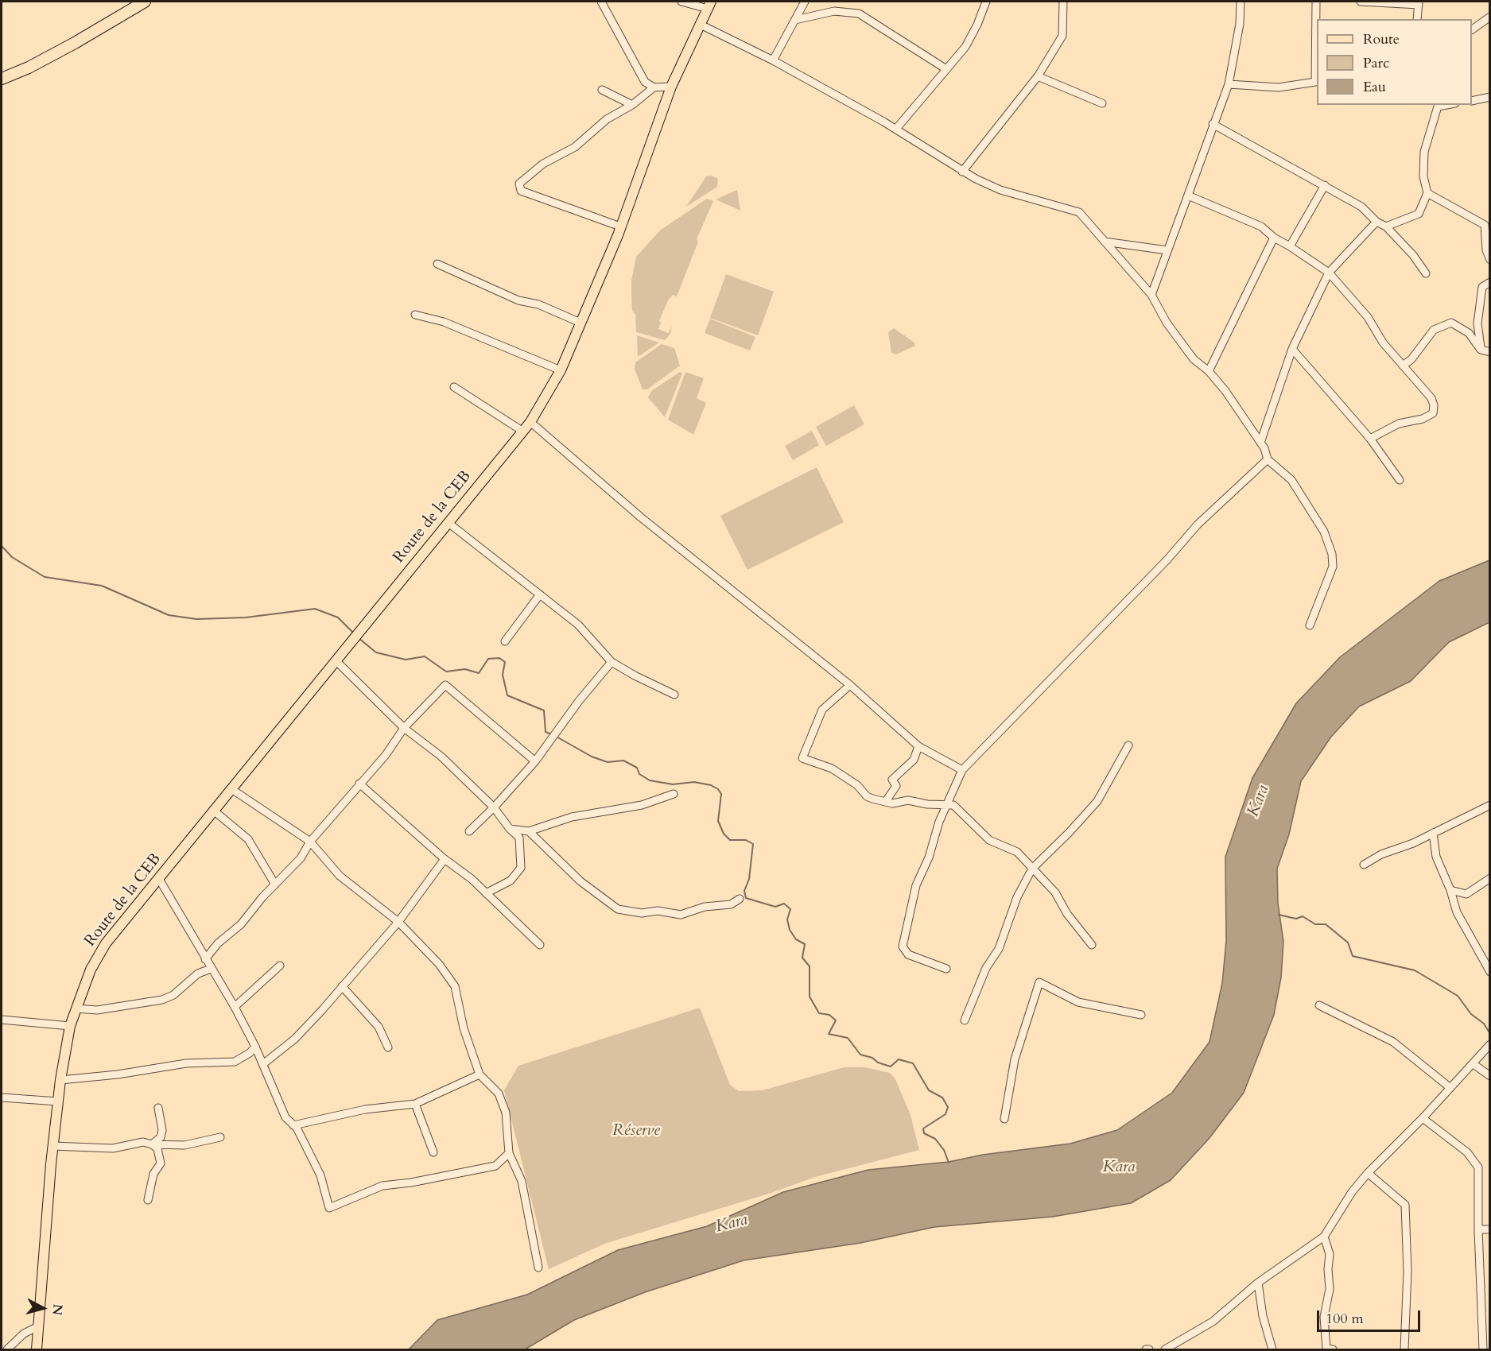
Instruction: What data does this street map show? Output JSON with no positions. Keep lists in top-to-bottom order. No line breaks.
{"streets":{"main road":["Route de la CEB"]},"water":["Kara"],"parks":["Réserve"],"legend":["Route","Parc","Eau"],"scale_bar":"100 m","north":"right"}
